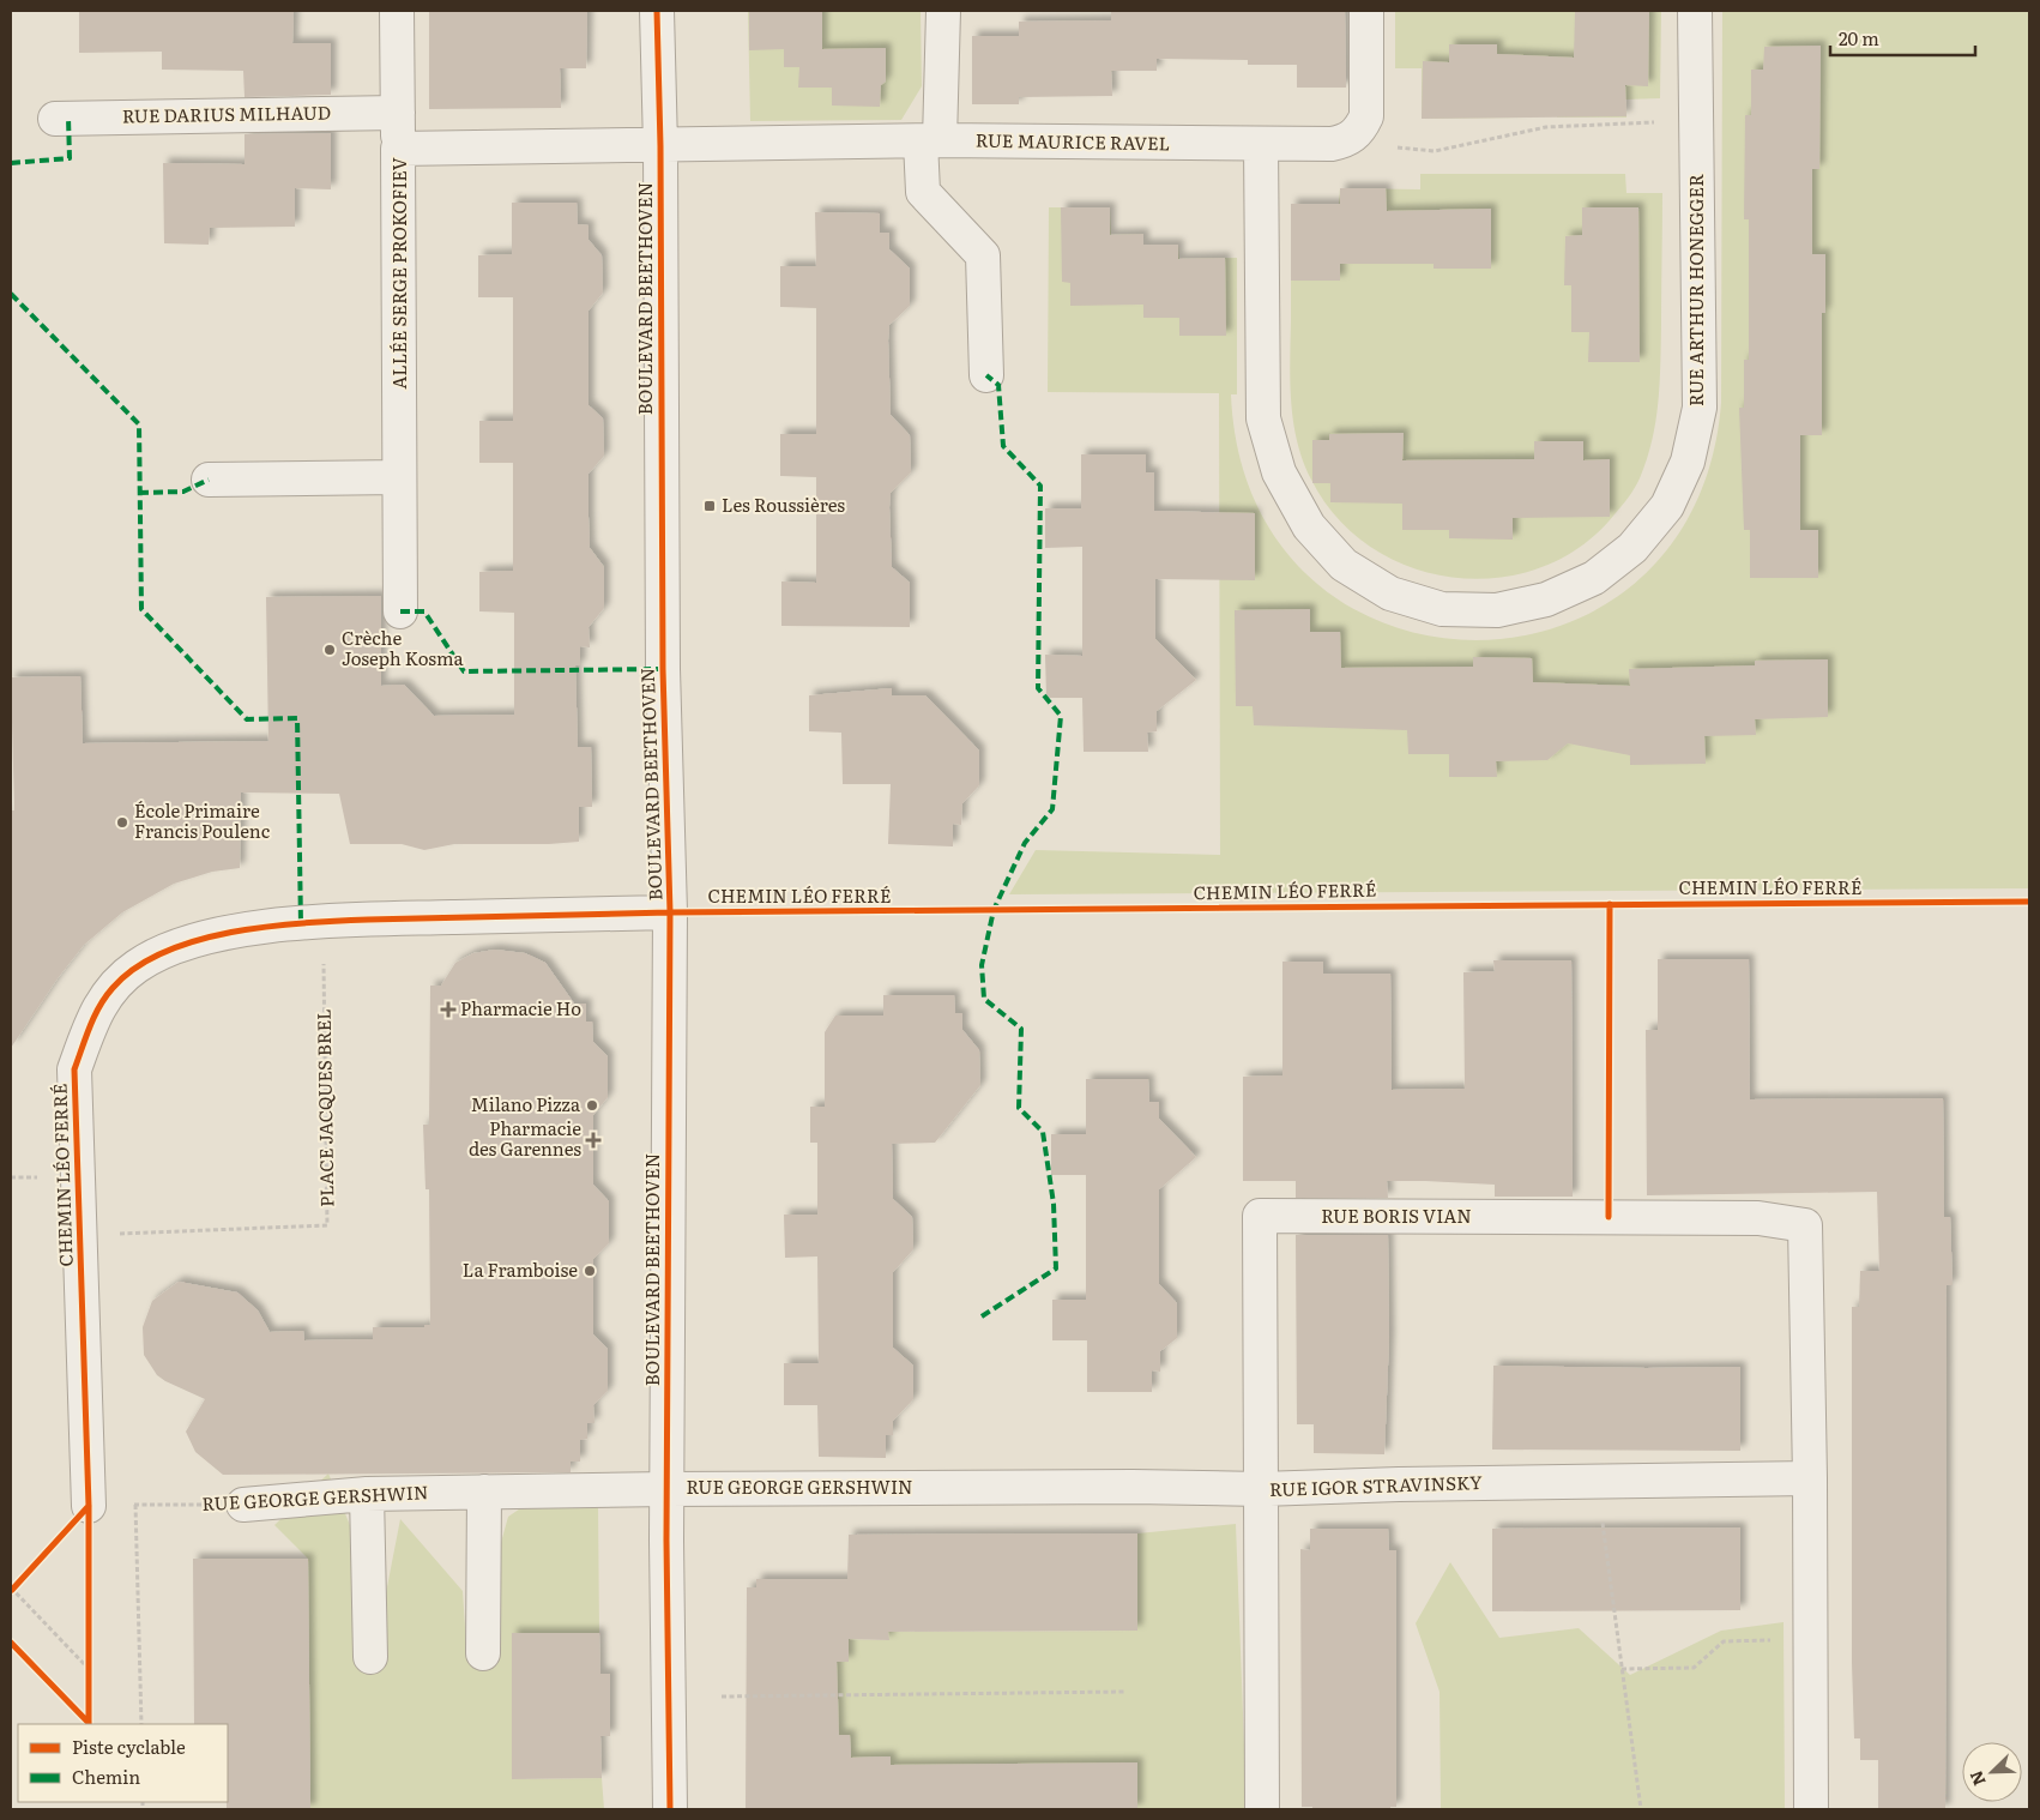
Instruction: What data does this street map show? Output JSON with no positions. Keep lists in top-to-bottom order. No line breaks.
{"streets":{"street":["RUE DARIUS MILHAUD","RUE MAURICE RAVEL","ALLÉE SERGE PROKOFIEV","RUE ARTHUR HONEGGER","BOULEVARD BEETHOVEN","CHEMIN LÉO FERRÉ","RUE BORIS VIAN","RUE IGOR STRAVINSKY","RUE GEORGE GERSHWIN"],"path":["PLACE JACQUES BREL"]},"crossings":[["RUE MAURICE RAVEL","ALLÉE SERGE PROKOFIEV"],["RUE MAURICE RAVEL","RUE ARTHUR HONEGGER"],["RUE MAURICE RAVEL","BOULEVARD BEETHOVEN"],["ALLÉE SERGE PROKOFIEV","BOULEVARD BEETHOVEN"],["BOULEVARD BEETHOVEN","CHEMIN LÉO FERRÉ"],["BOULEVARD BEETHOVEN","RUE GEORGE GERSHWIN"],["CHEMIN LÉO FERRÉ","PLACE JACQUES BREL"],["CHEMIN LÉO FERRÉ","RUE GEORGE GERSHWIN"],["RUE BORIS VIAN","RUE IGOR STRAVINSKY"],["RUE BORIS VIAN","RUE GEORGE GERSHWIN"],["RUE IGOR STRAVINSKY","RUE GEORGE GERSHWIN"]],"places":{"transit":["Les Roussières"],"other":["Crèche Joseph Kosma","École Primaire Francis Poulenc","Milano Pizza","La Framboise"],"health":["Pharmacie Ho","Pharmacie des Garennes"]},"legend":["Piste cyclable","Chemin"],"scale_bar":"20 m","north":"bottom left"}
